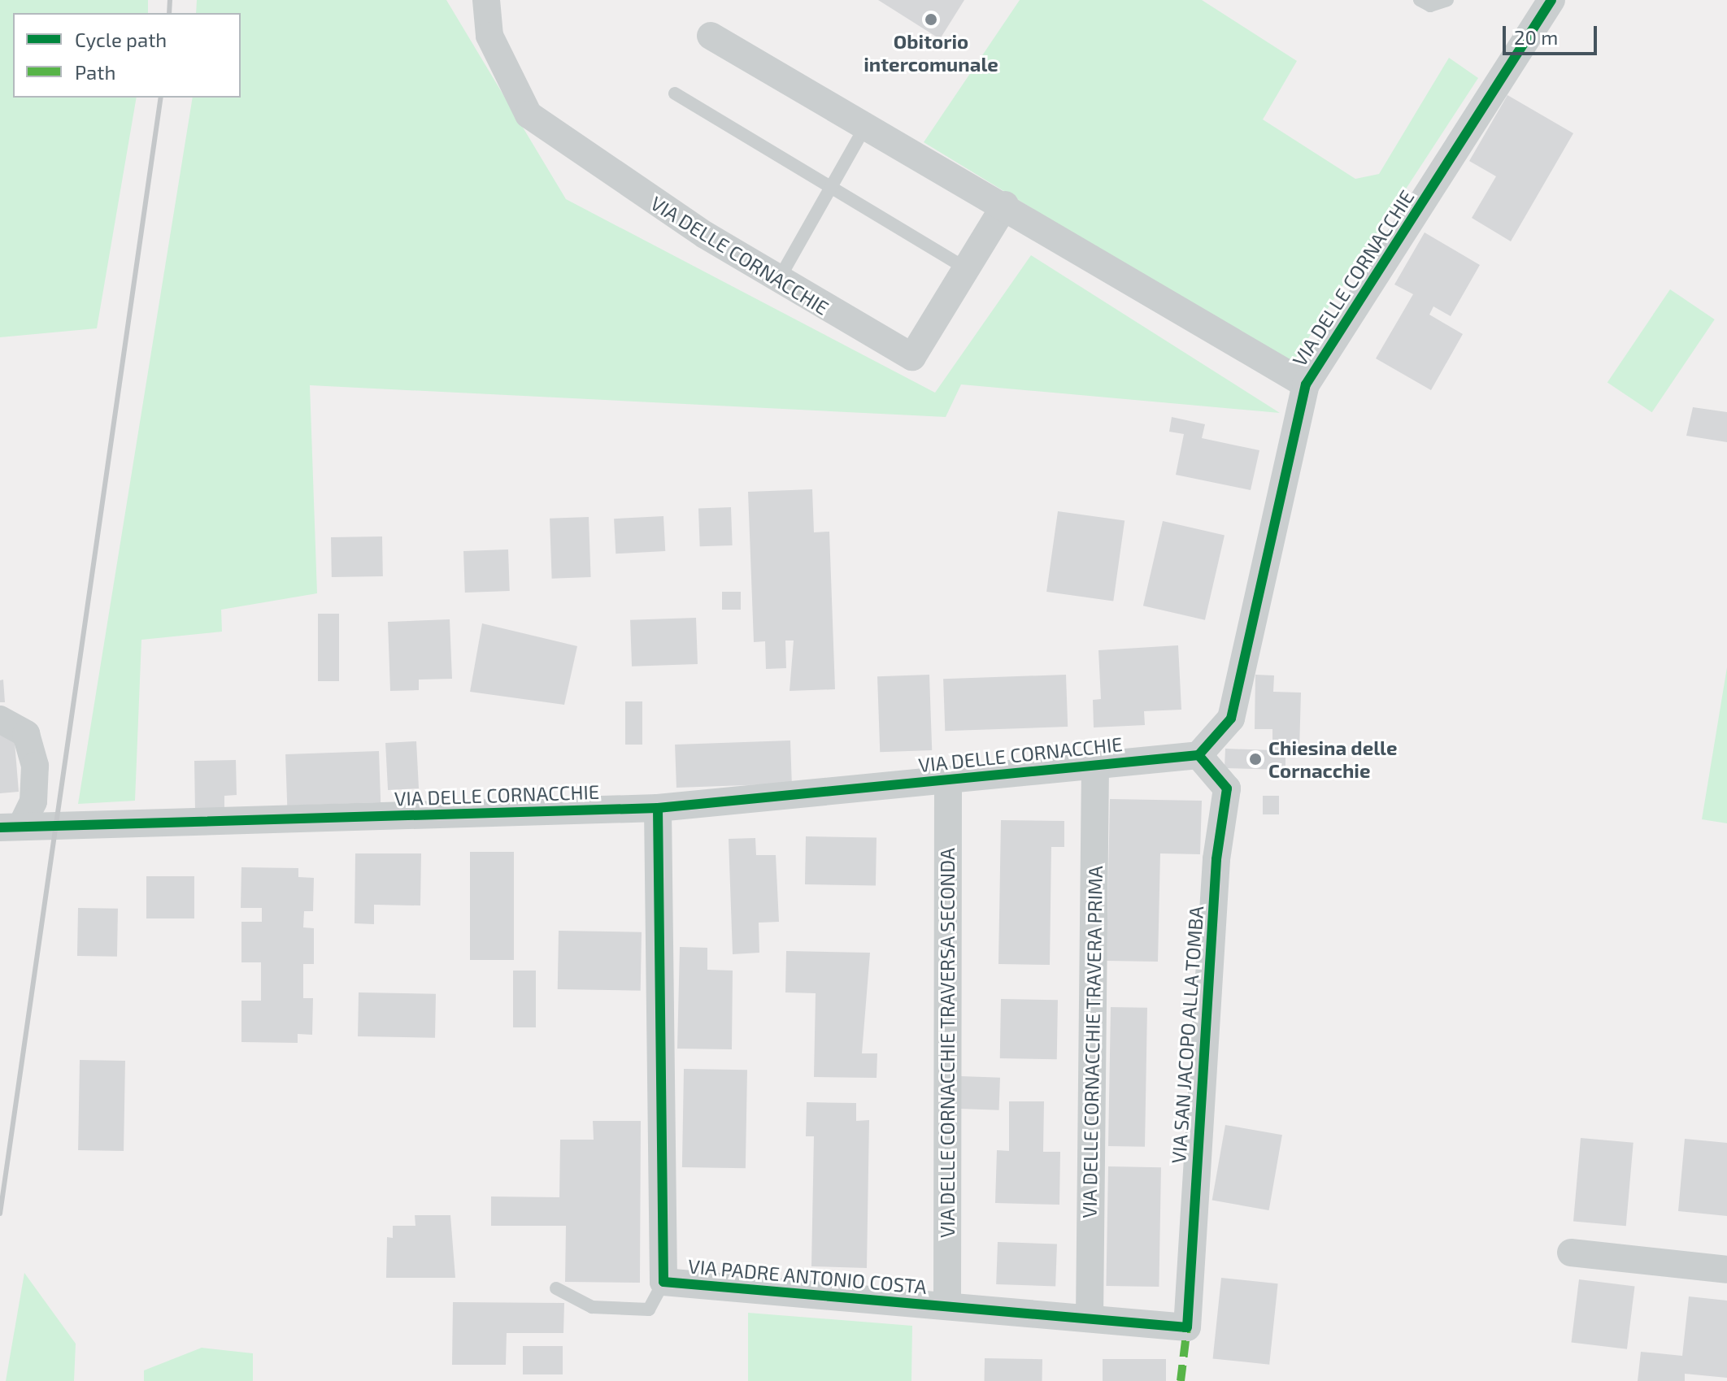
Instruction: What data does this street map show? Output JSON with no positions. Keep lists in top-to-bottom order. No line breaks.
{"streets":{"street":["VIA DELLE CORNACCHIE","VIA SAN JACOPO ALLA TOMBA","VIA DELLE CORNACCHIE TRAVERA PRIMA","VIA DELLE CORNACCHIE TRAVERSA SECONDA","VIA PADRE ANTONIO COSTA"]},"crossings":[["VIA DELLE CORNACCHIE","VIA SAN JACOPO ALLA TOMBA"],["VIA DELLE CORNACCHIE","VIA DELLE CORNACCHIE TRAVERA PRIMA"],["VIA DELLE CORNACCHIE","VIA DELLE CORNACCHIE TRAVERSA SECONDA"],["VIA DELLE CORNACCHIE","VIA PADRE ANTONIO COSTA"],["VIA SAN JACOPO ALLA TOMBA","VIA PADRE ANTONIO COSTA"],["VIA DELLE CORNACCHIE TRAVERA PRIMA","VIA PADRE ANTONIO COSTA"],["VIA DELLE CORNACCHIE TRAVERSA SECONDA","VIA PADRE ANTONIO COSTA"]],"places":["Obitorio intercomunale","Chiesina delle Cornacchie"],"legend":["Cycle path","Path"],"scale_bar":"20 m"}
